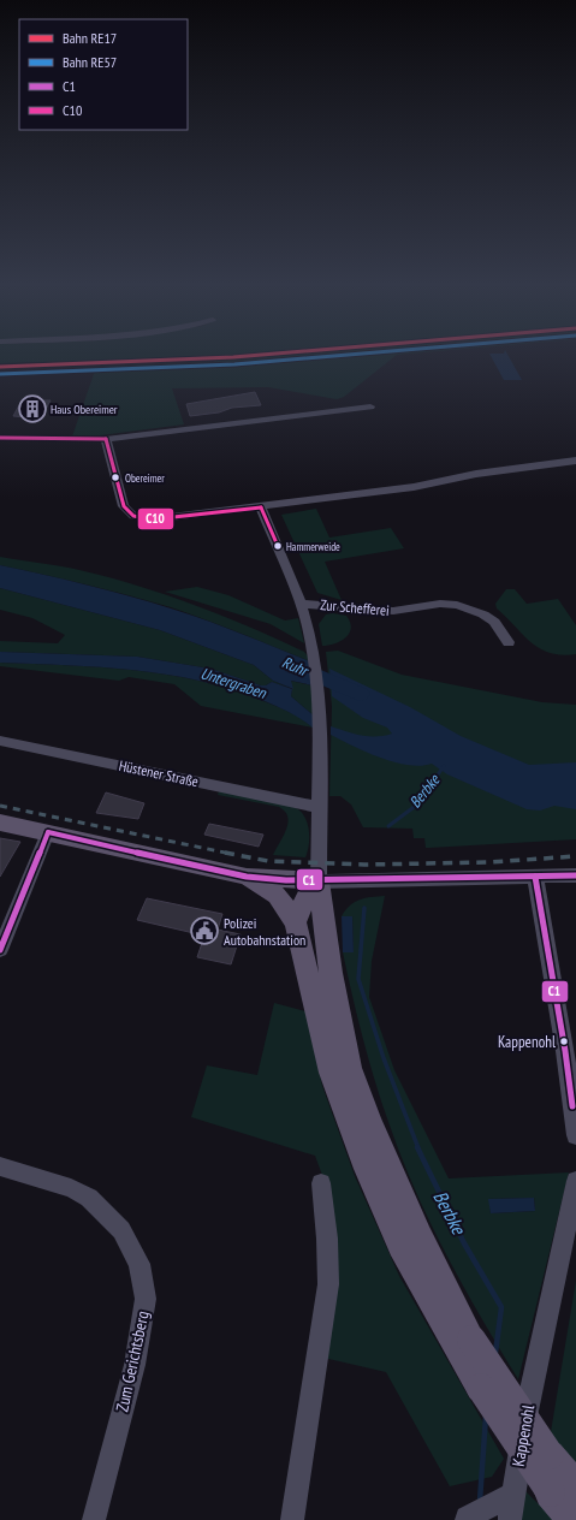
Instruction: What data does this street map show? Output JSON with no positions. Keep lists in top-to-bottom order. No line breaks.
{"streets":{"street":["Zur Schefferei","Hüstener Straße","Zum Gerichtsberg","Kappenohl"]},"crossings":[["Zur Schefferei","Hüstener Straße"]],"water":["Ruhr","Untergraben","Berbke"],"places":{"building":["Haus Obereimer"],"other":["Obereimer","Hammerweide","Kappenohl"],"public building":["Polizei Autobahnstation"]},"lines":["rail line RE17","rail line RE57","transit line C10","transit line C1"],"legend":["Bahn RE17","Bahn RE57","C1","C10"]}
